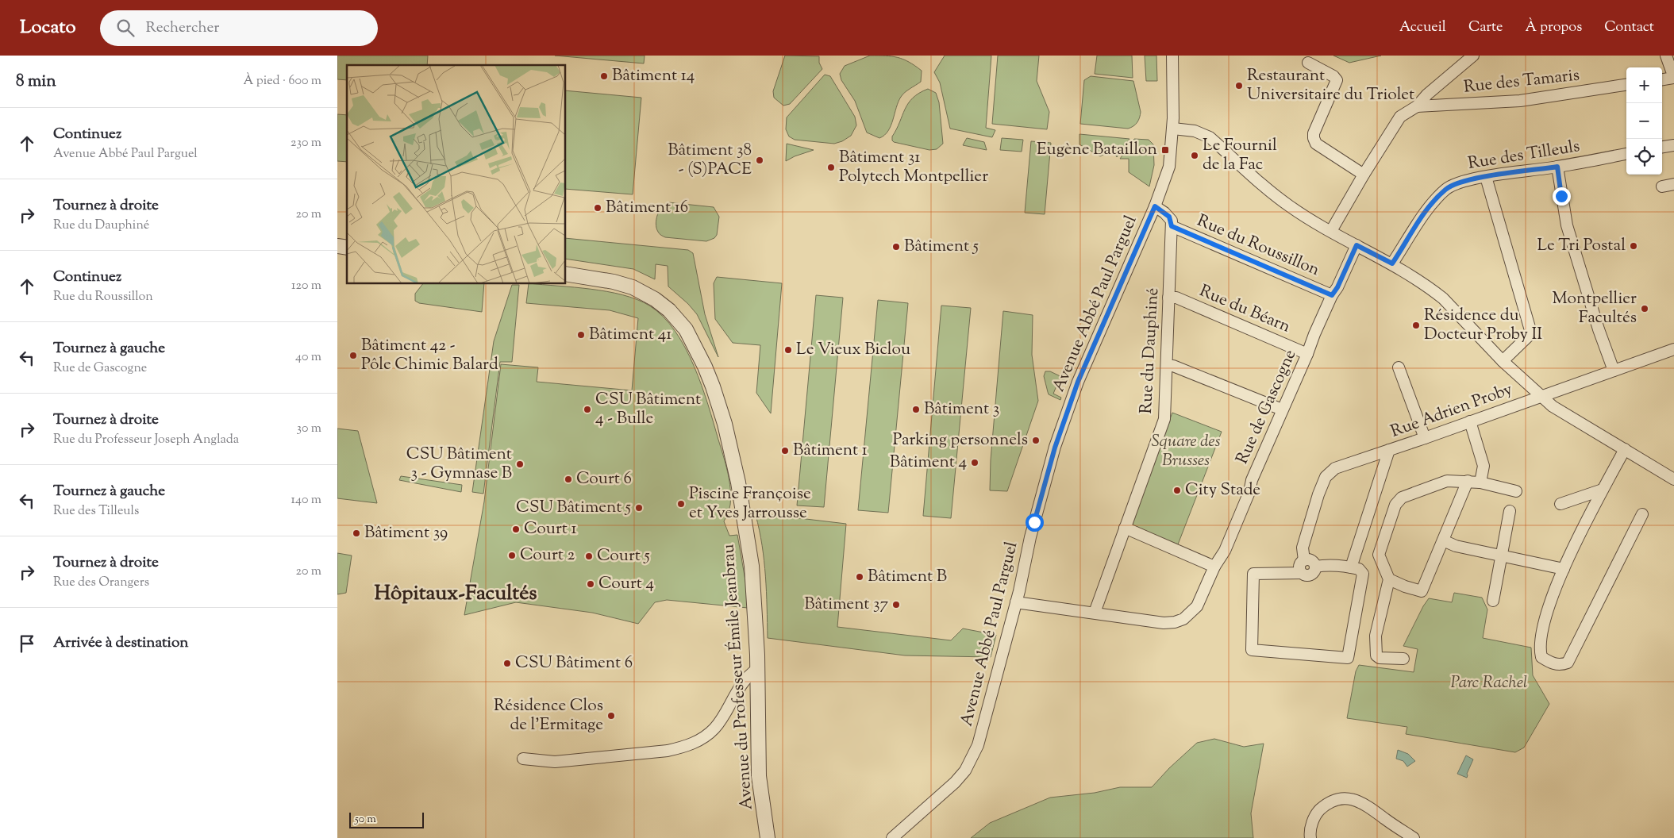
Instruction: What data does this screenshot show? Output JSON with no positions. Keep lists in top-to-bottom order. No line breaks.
{"streets":{"street":["Rue des Tamaris","Rue des Tilleuls","Rue du Roussillon","Avenue Abbé Paul Parguel","Rue du Béarn","Rue du Dauphiné","Rue de Gascogne","Rue Adrien Proby","Avenue du Professeur Émile Jeanbrau"]},"crossings":[["Rue du Roussillon","Rue du Dauphiné"],["Rue du Roussillon","Rue de Gascogne"],["Avenue Abbé Paul Parguel","Rue de Gascogne"],["Rue du Béarn","Rue du Dauphiné"],["Rue du Béarn","Rue de Gascogne"],["Rue du Dauphiné","Rue de Gascogne"]],"districts":["Hôpitaux-Facultés"],"parks":["Square des Brusses","Parc Rachel"],"places":{"other":["Bâtiment 14","Restaurant Universitaire du Triolet","Le Fournil de la Fac","Bâtiment 38 - (S)PACE","Bâtiment 31 Polytech Montpellier","Bâtiment 16","Le Tri Postal","Bâtiment 5","Montpellier Facultés","Résidence du Docteur Proby II","Bâtiment 41","Le Vieux Biclou","Bâtiment 42 - Pôle Chimie Balard","CSU Bâtiment 4 - Bulle","Bâtiment 3","Parking personnels","Bâtiment 1","Bâtiment 4","CSU Bâtiment 3 - Gymnase B","Court 6","City Stade","Piscine Françoise et Yves Jarrousse","CSU Bâtiment 5","Court 1","Bâtiment 39","Court 2","Court 5","Bâtiment B","Court 4","Bâtiment 37","CSU Bâtiment 6","Résidence Clos de l'Ermitage"],"transit":["Eugène Bataillon"]},"scale_bar":"50 m","page":{"header":"Locato","search":"Rechercher","nav":["Accueil","Carte","À propos","Contact"],"heading":["8 min","À pied · 600 m"],"map_buttons":["+","−"],"list":[["Continuez","Avenue Abbé Paul Parguel","230 m"],["Tournez à droite","Rue du Dauphiné","20 m"],["Continuez","Rue du Roussillon","120 m"],["Tournez à gauche","Rue de Gascogne","40 m"],["Tournez à droite","Rue du Professeur Joseph Anglada","30 m"],["Tournez à gauche","Rue des Tilleuls","140 m"],["Tournez à droite","Rue des Orangers","20 m"],"Arrivée à destination"],"scale":"50 m"}}
